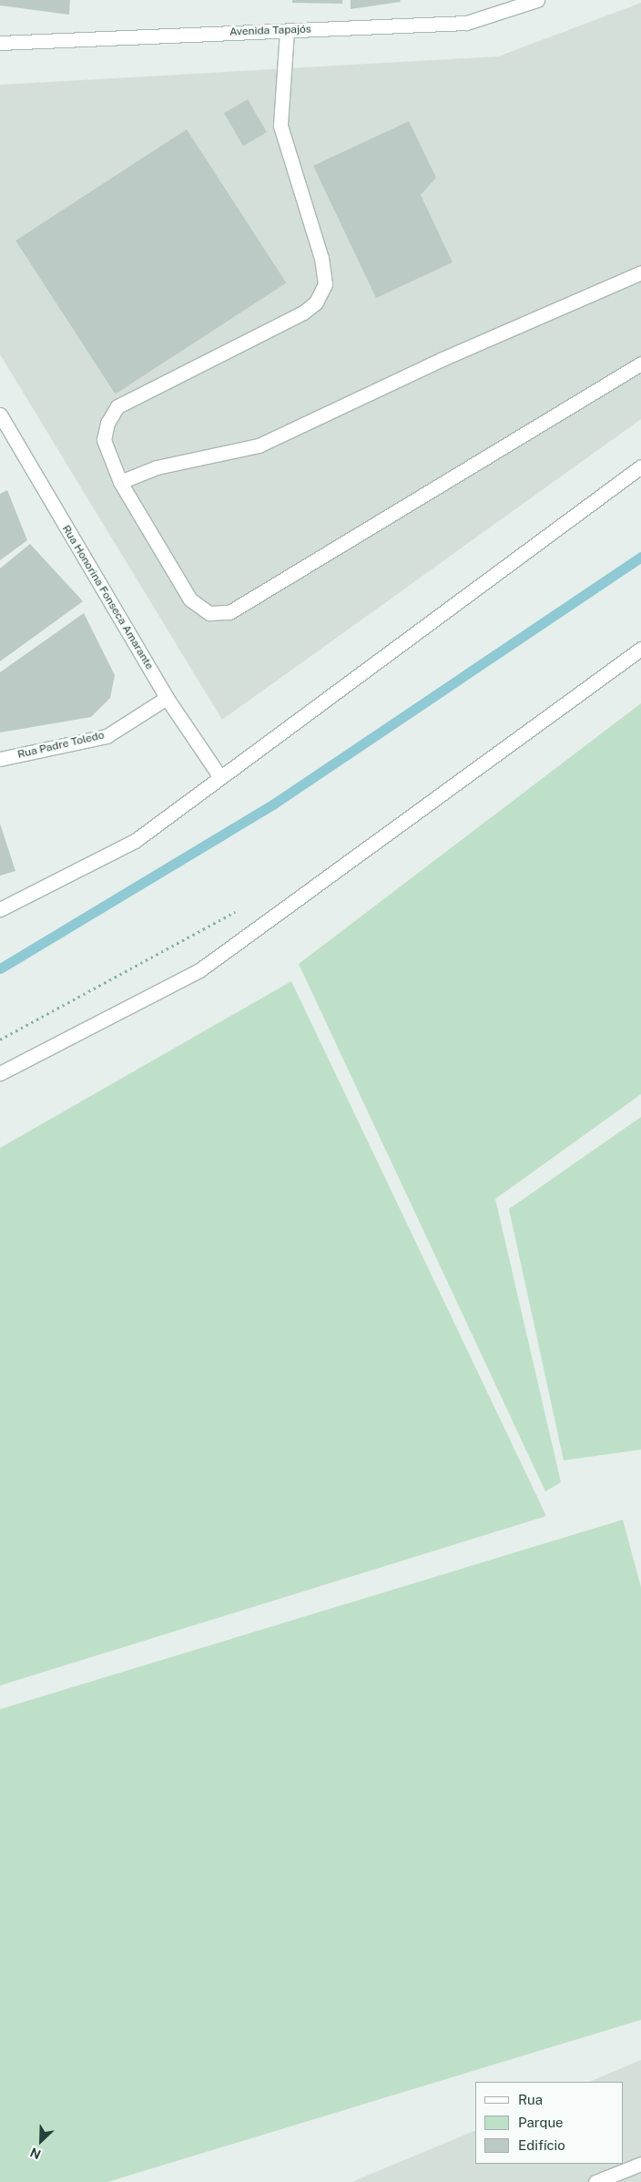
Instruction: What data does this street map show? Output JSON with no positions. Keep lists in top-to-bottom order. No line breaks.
{"streets":{"main road":["Avenida Tapajós","Rua Honorina Fonseca Amarante","Rua Padre Toledo"]},"crossings":[["Rua Honorina Fonseca Amarante","Rua Padre Toledo"]],"legend":["Rua","Parque","Edifício"],"north":"bottom left"}
